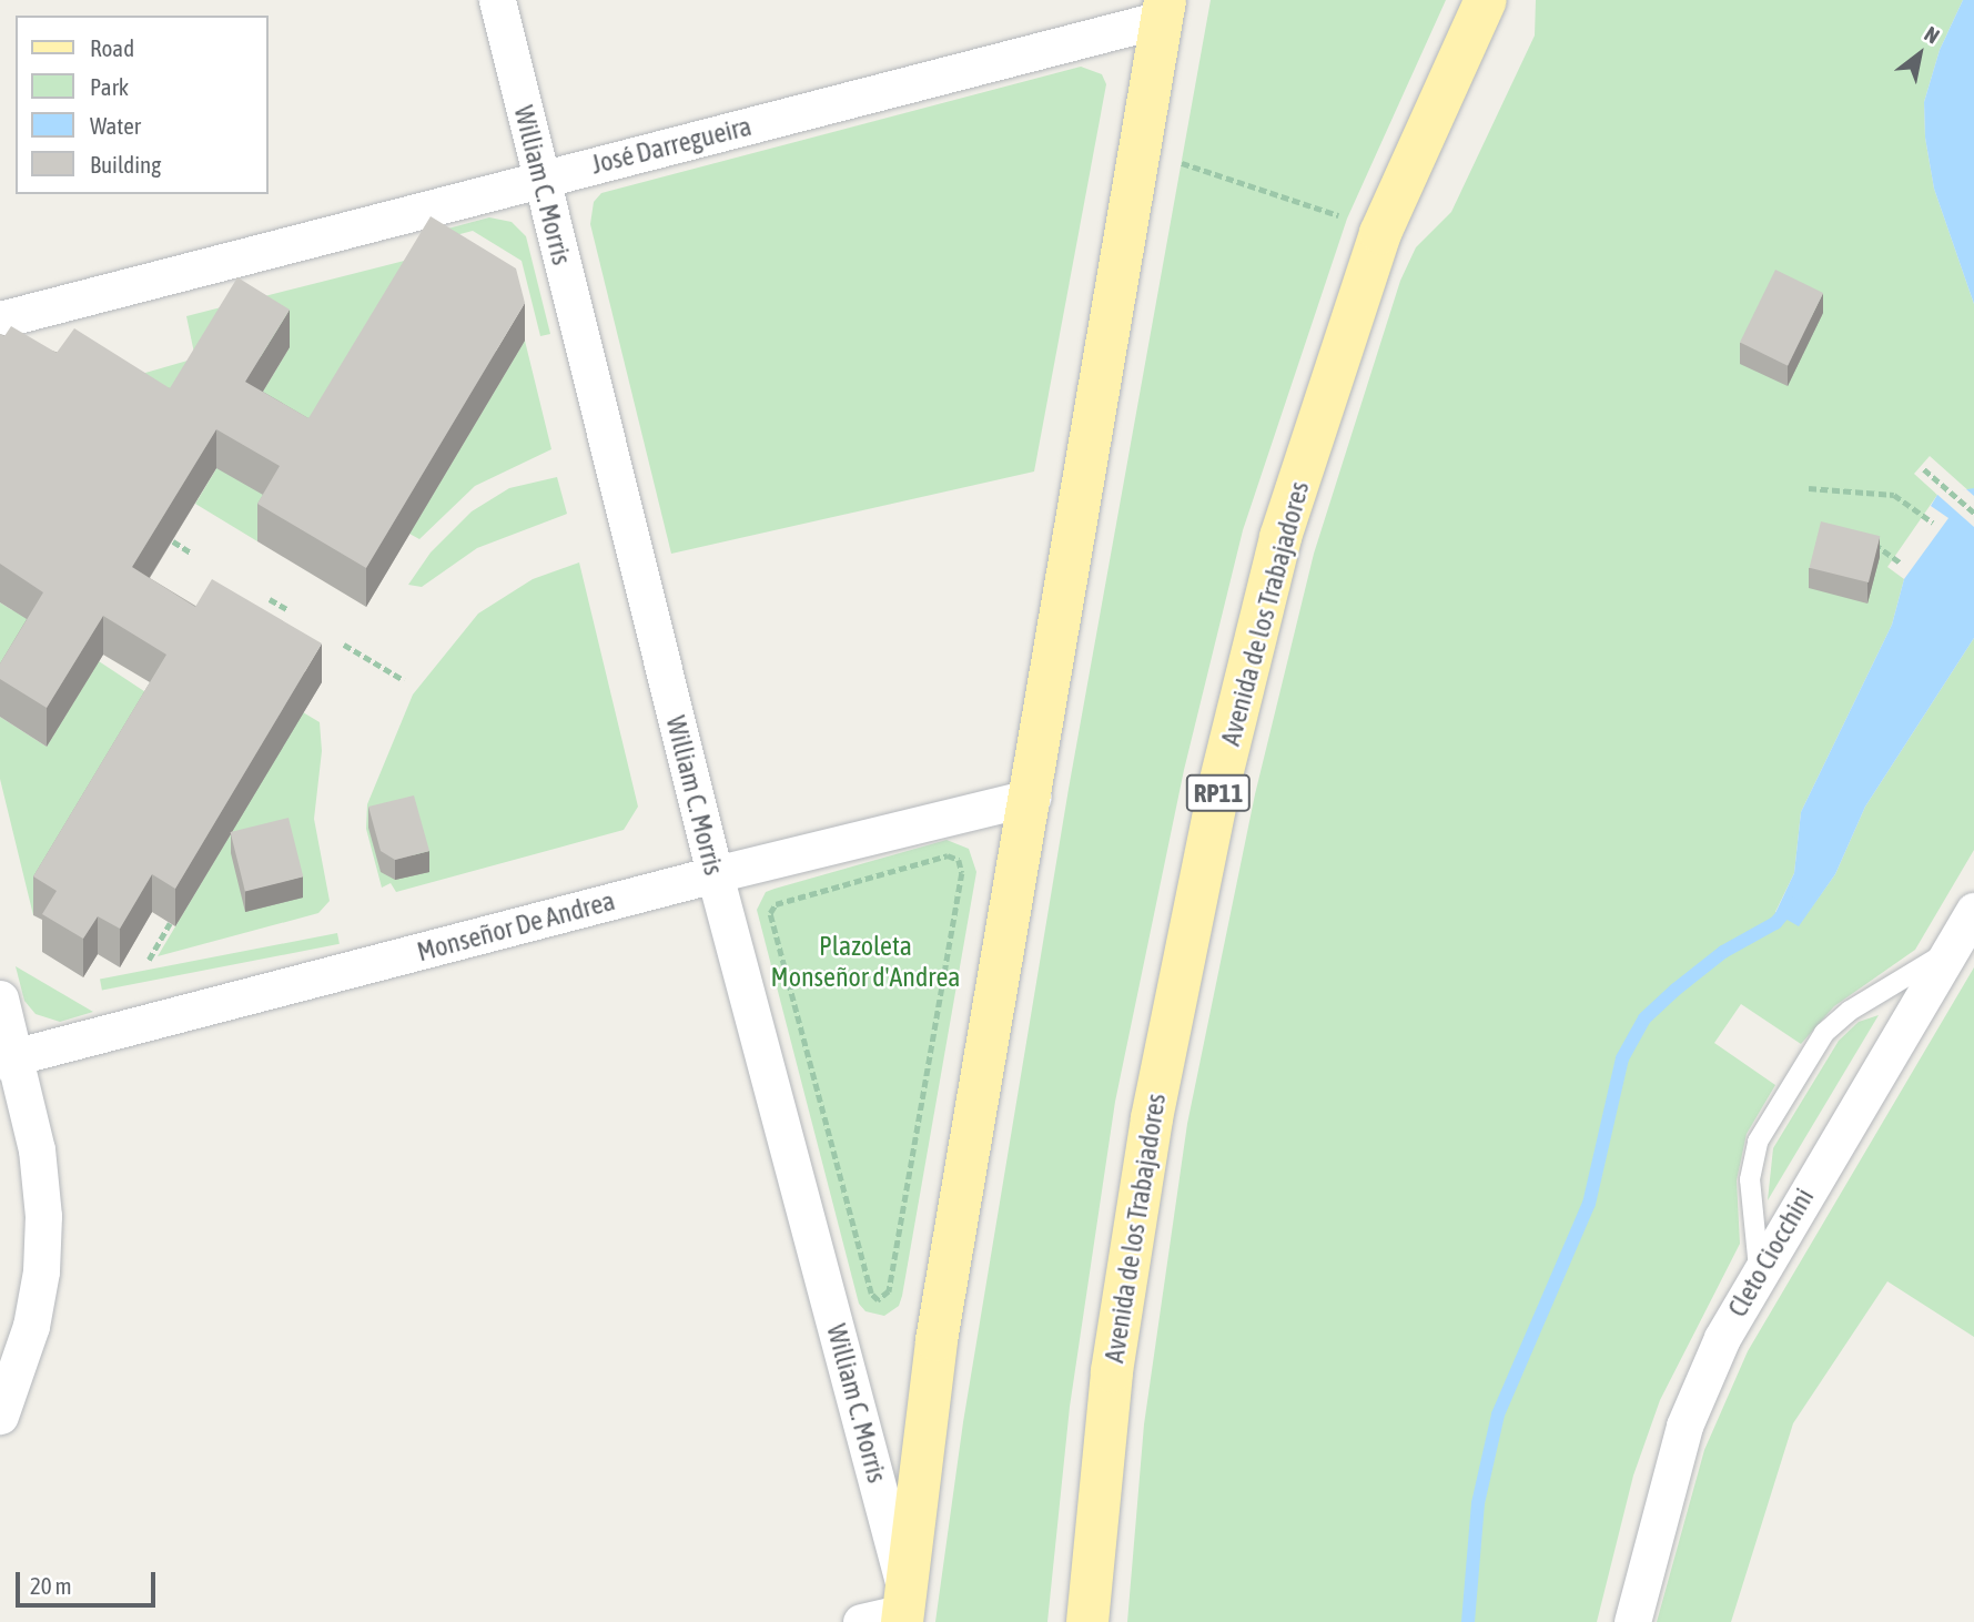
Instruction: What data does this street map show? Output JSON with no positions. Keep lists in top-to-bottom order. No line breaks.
{"streets":{"main road":["Avenida de los Trabajadores","RP11"],"street":["José Darregueira","William C. Morris","Monseñor De Andrea","Cleto Ciocchini"]},"crossings":[["José Darregueira","William C. Morris"],["William C. Morris","Monseñor De Andrea"]],"parks":["Plazoleta Monseñor d'Andrea"],"legend":["Road","Park","Water","Building"],"scale_bar":"20 m","north":"top right"}
